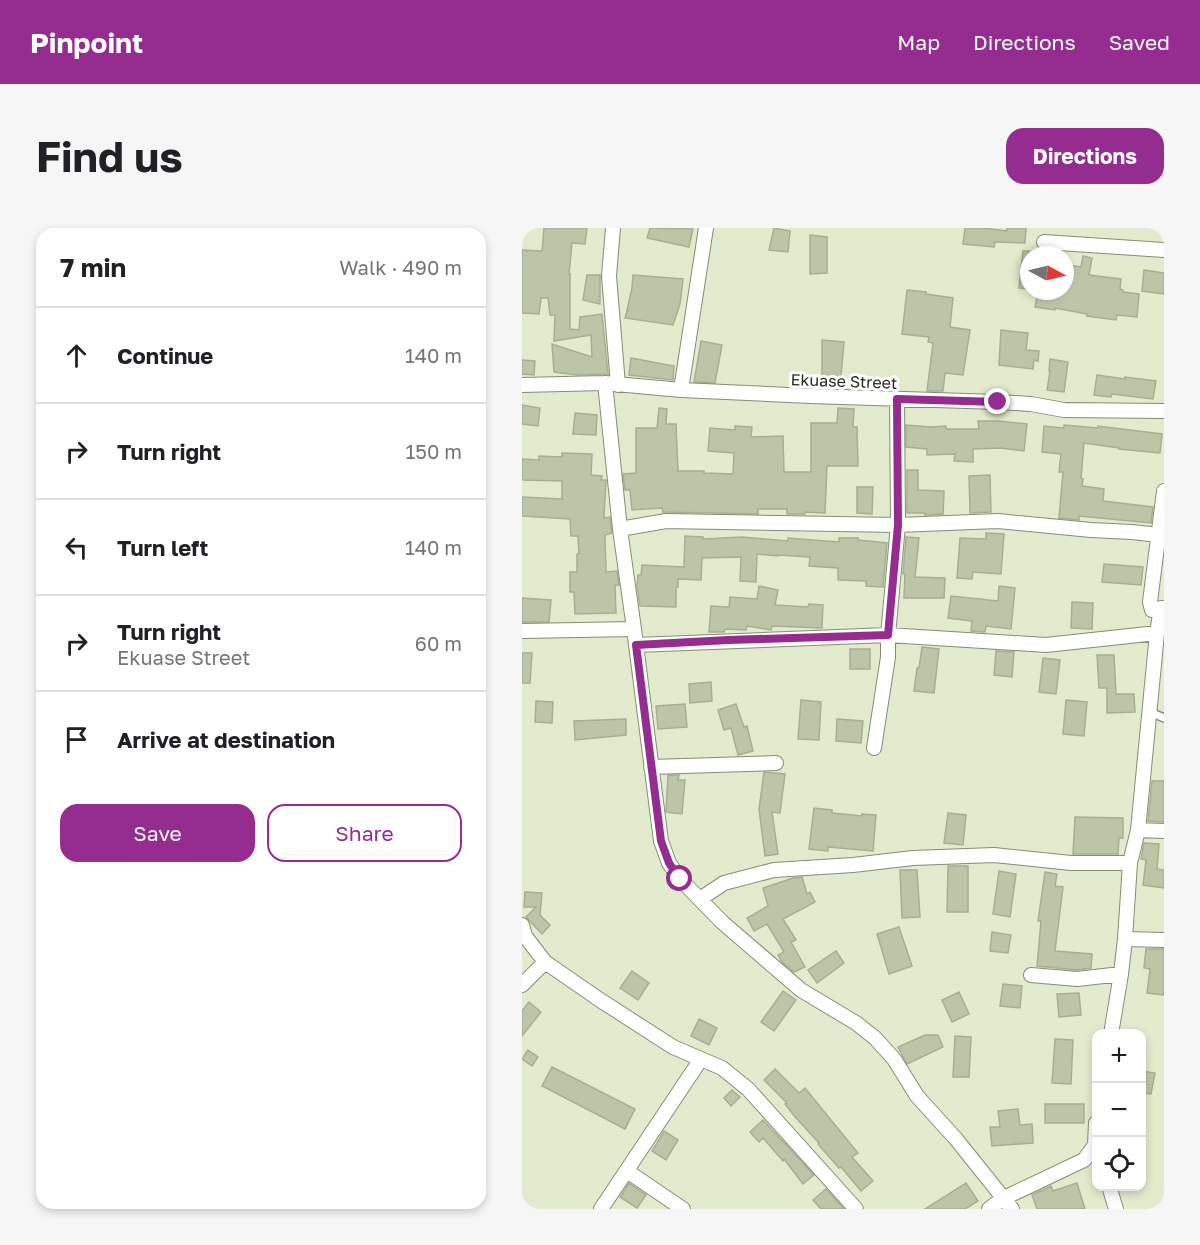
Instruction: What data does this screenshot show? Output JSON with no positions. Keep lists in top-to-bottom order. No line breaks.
{"streets":{"street":["Ekuase Street"]},"north":"right","page":{"header":"Pinpoint","nav":["Map","Directions","Saved"],"buttons":["Directions",["Save","Share"]],"title":"Find us","heading":["7 min","Walk · 490 m"],"list":[["Continue","140 m"],["Turn right","150 m"],["Turn left","140 m"],["Turn right","Ekuase Street","60 m"],"Arrive at destination"],"map_buttons":["+","−"]}}
